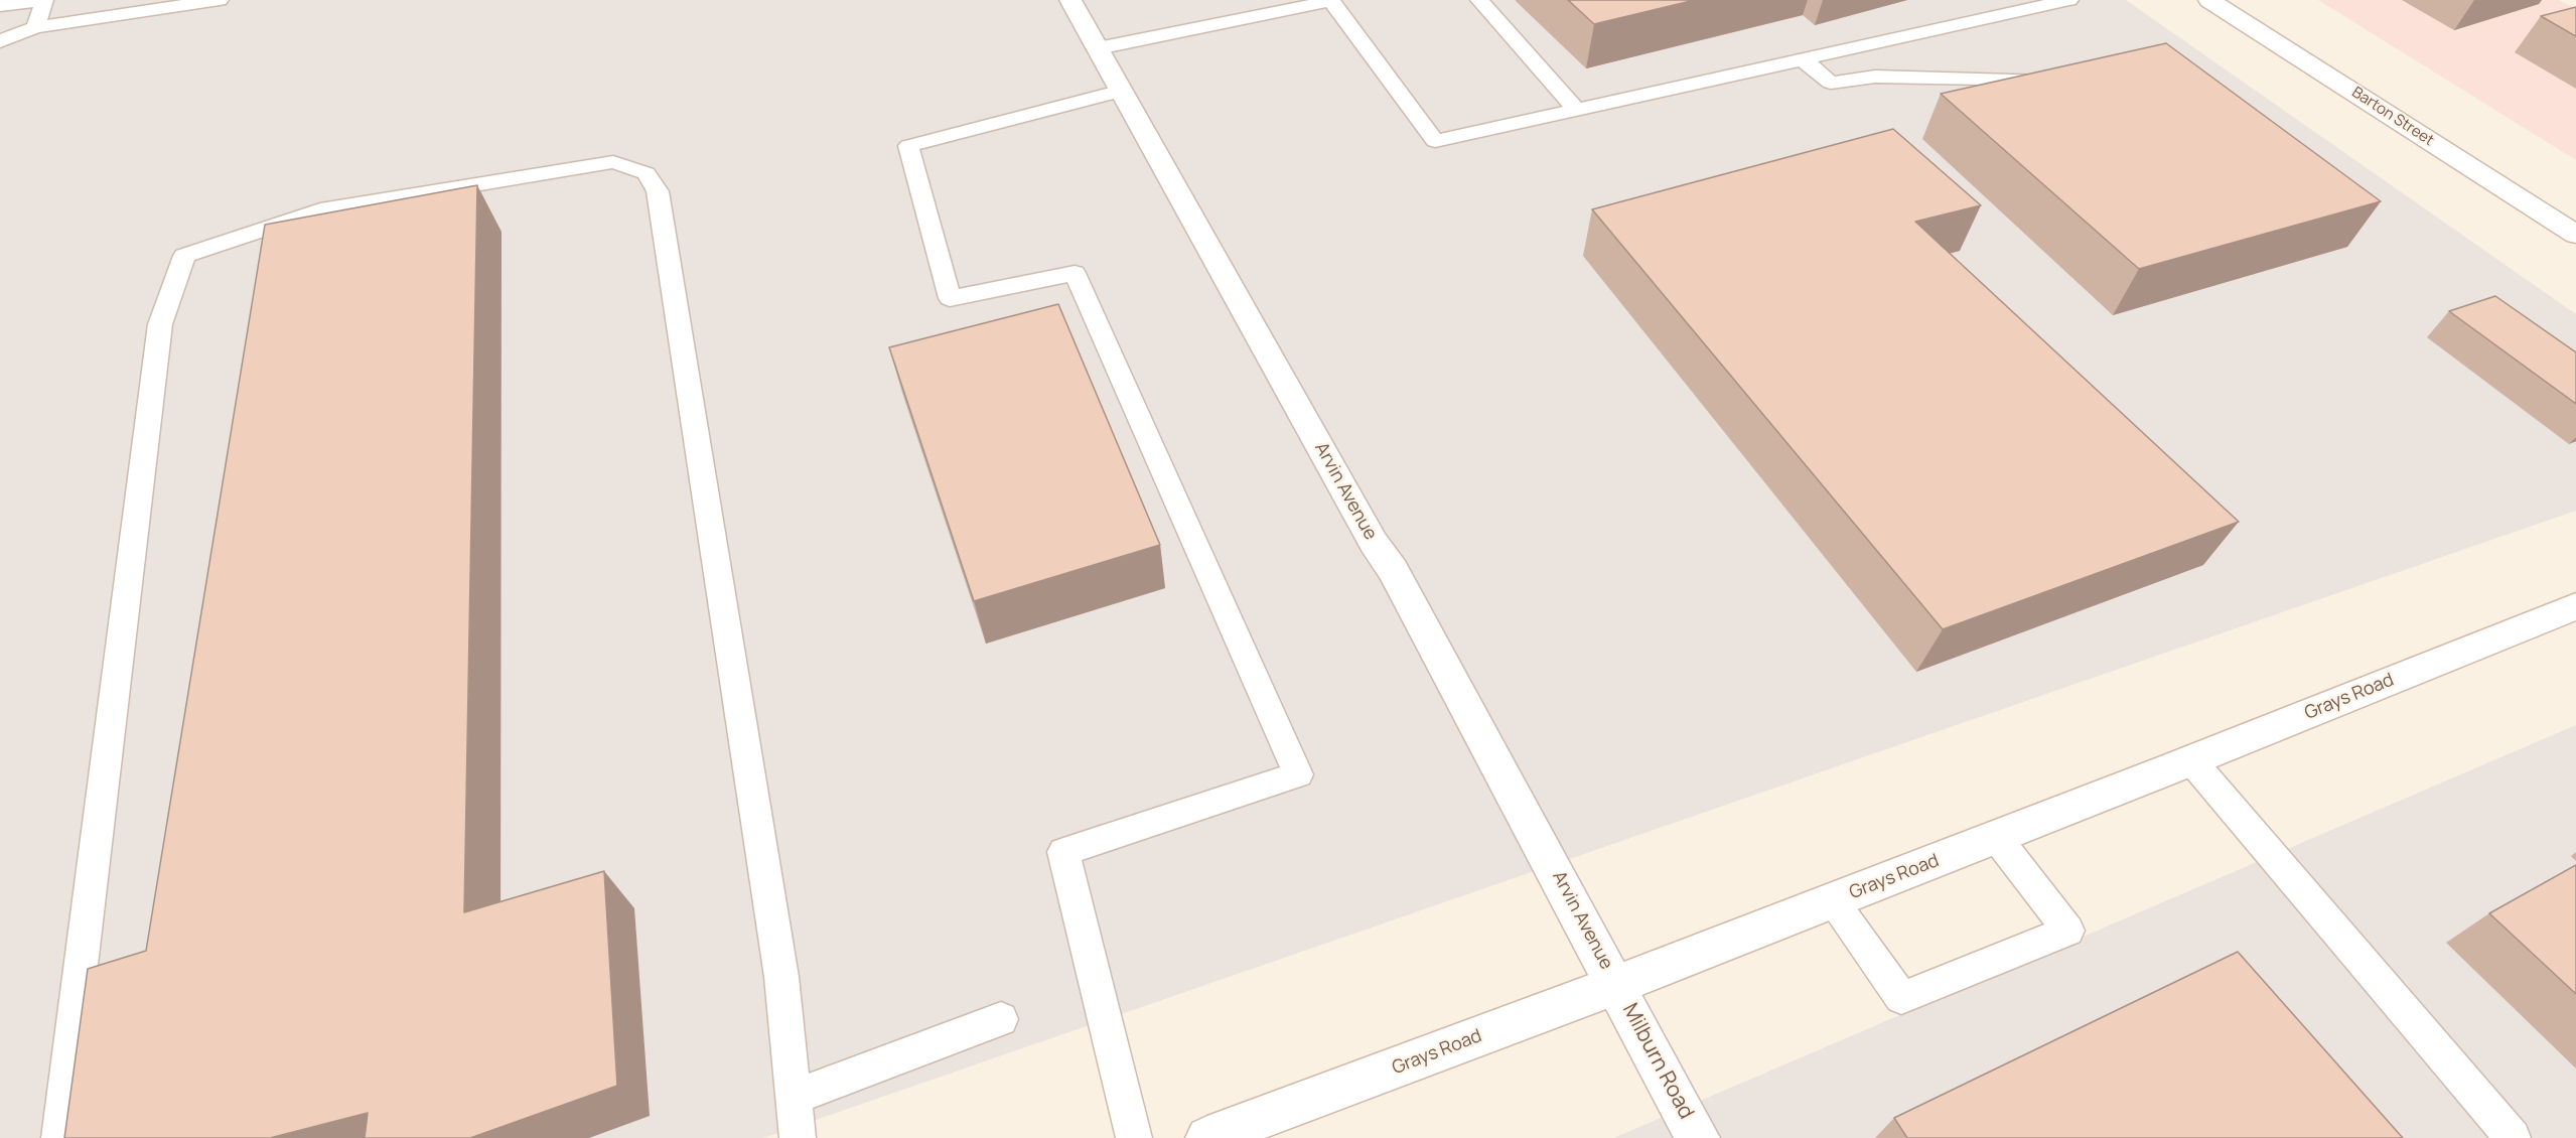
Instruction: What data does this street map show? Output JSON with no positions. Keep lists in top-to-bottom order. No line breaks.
{"streets":{"street":["Barton Street","Arvin Avenue","Grays Road","Milburn Road"]},"crossings":[["Arvin Avenue","Grays Road"],["Arvin Avenue","Milburn Road"],["Grays Road","Milburn Road"]]}
